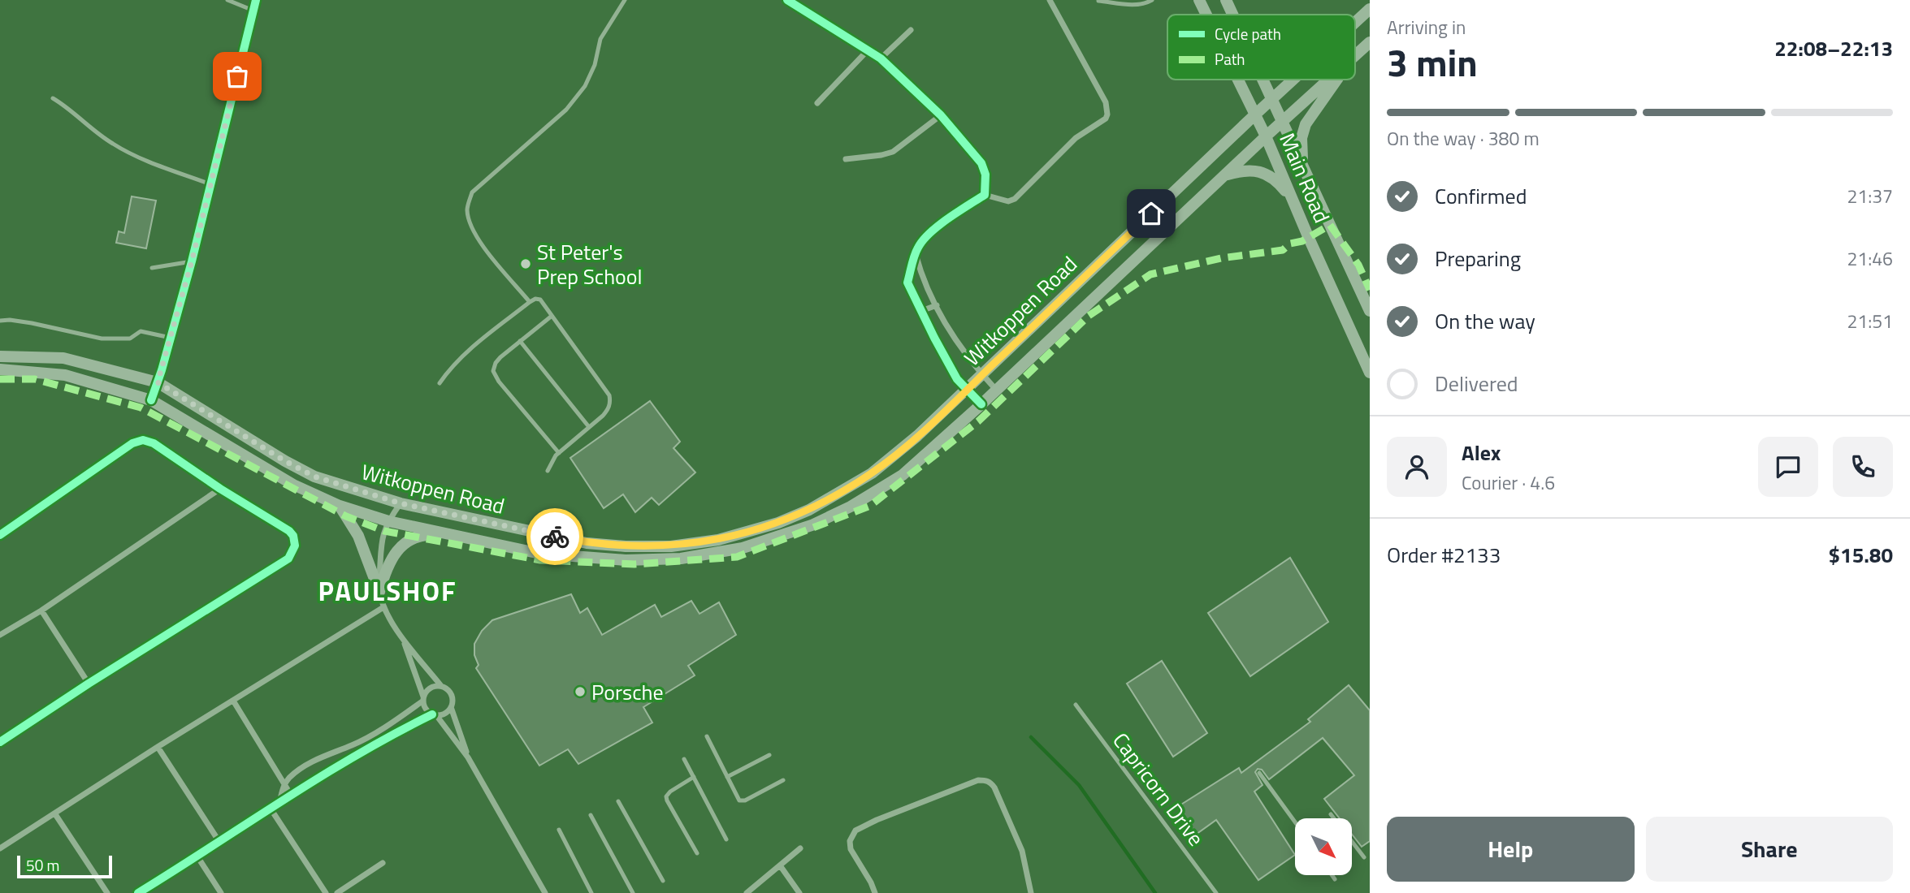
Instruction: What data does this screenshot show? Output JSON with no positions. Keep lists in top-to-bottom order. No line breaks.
{"streets":{"main road":["Main Road","Witkoppen Road"],"lane":["Capricorn Drive"]},"crossings":[["Main Road","Witkoppen Road"]],"districts":["PAULSHOF"],"places":["St Peter's Prep School","Porsche"],"legend":["Cycle path","Path"],"scale_bar":"50 m","north":"bottom right","page":{"heading":["3 min","Arriving in","22:08–22:13"],"panel":["Alex","Courier · 4.6","Order #2133","$15.80"],"bar":"On the way · 380 m","list":[["Confirmed","21:37"],["Preparing","21:46"],["On the way","21:51"],"Delivered"],"buttons":["Help","Share"],"scale":"50 m"}}
